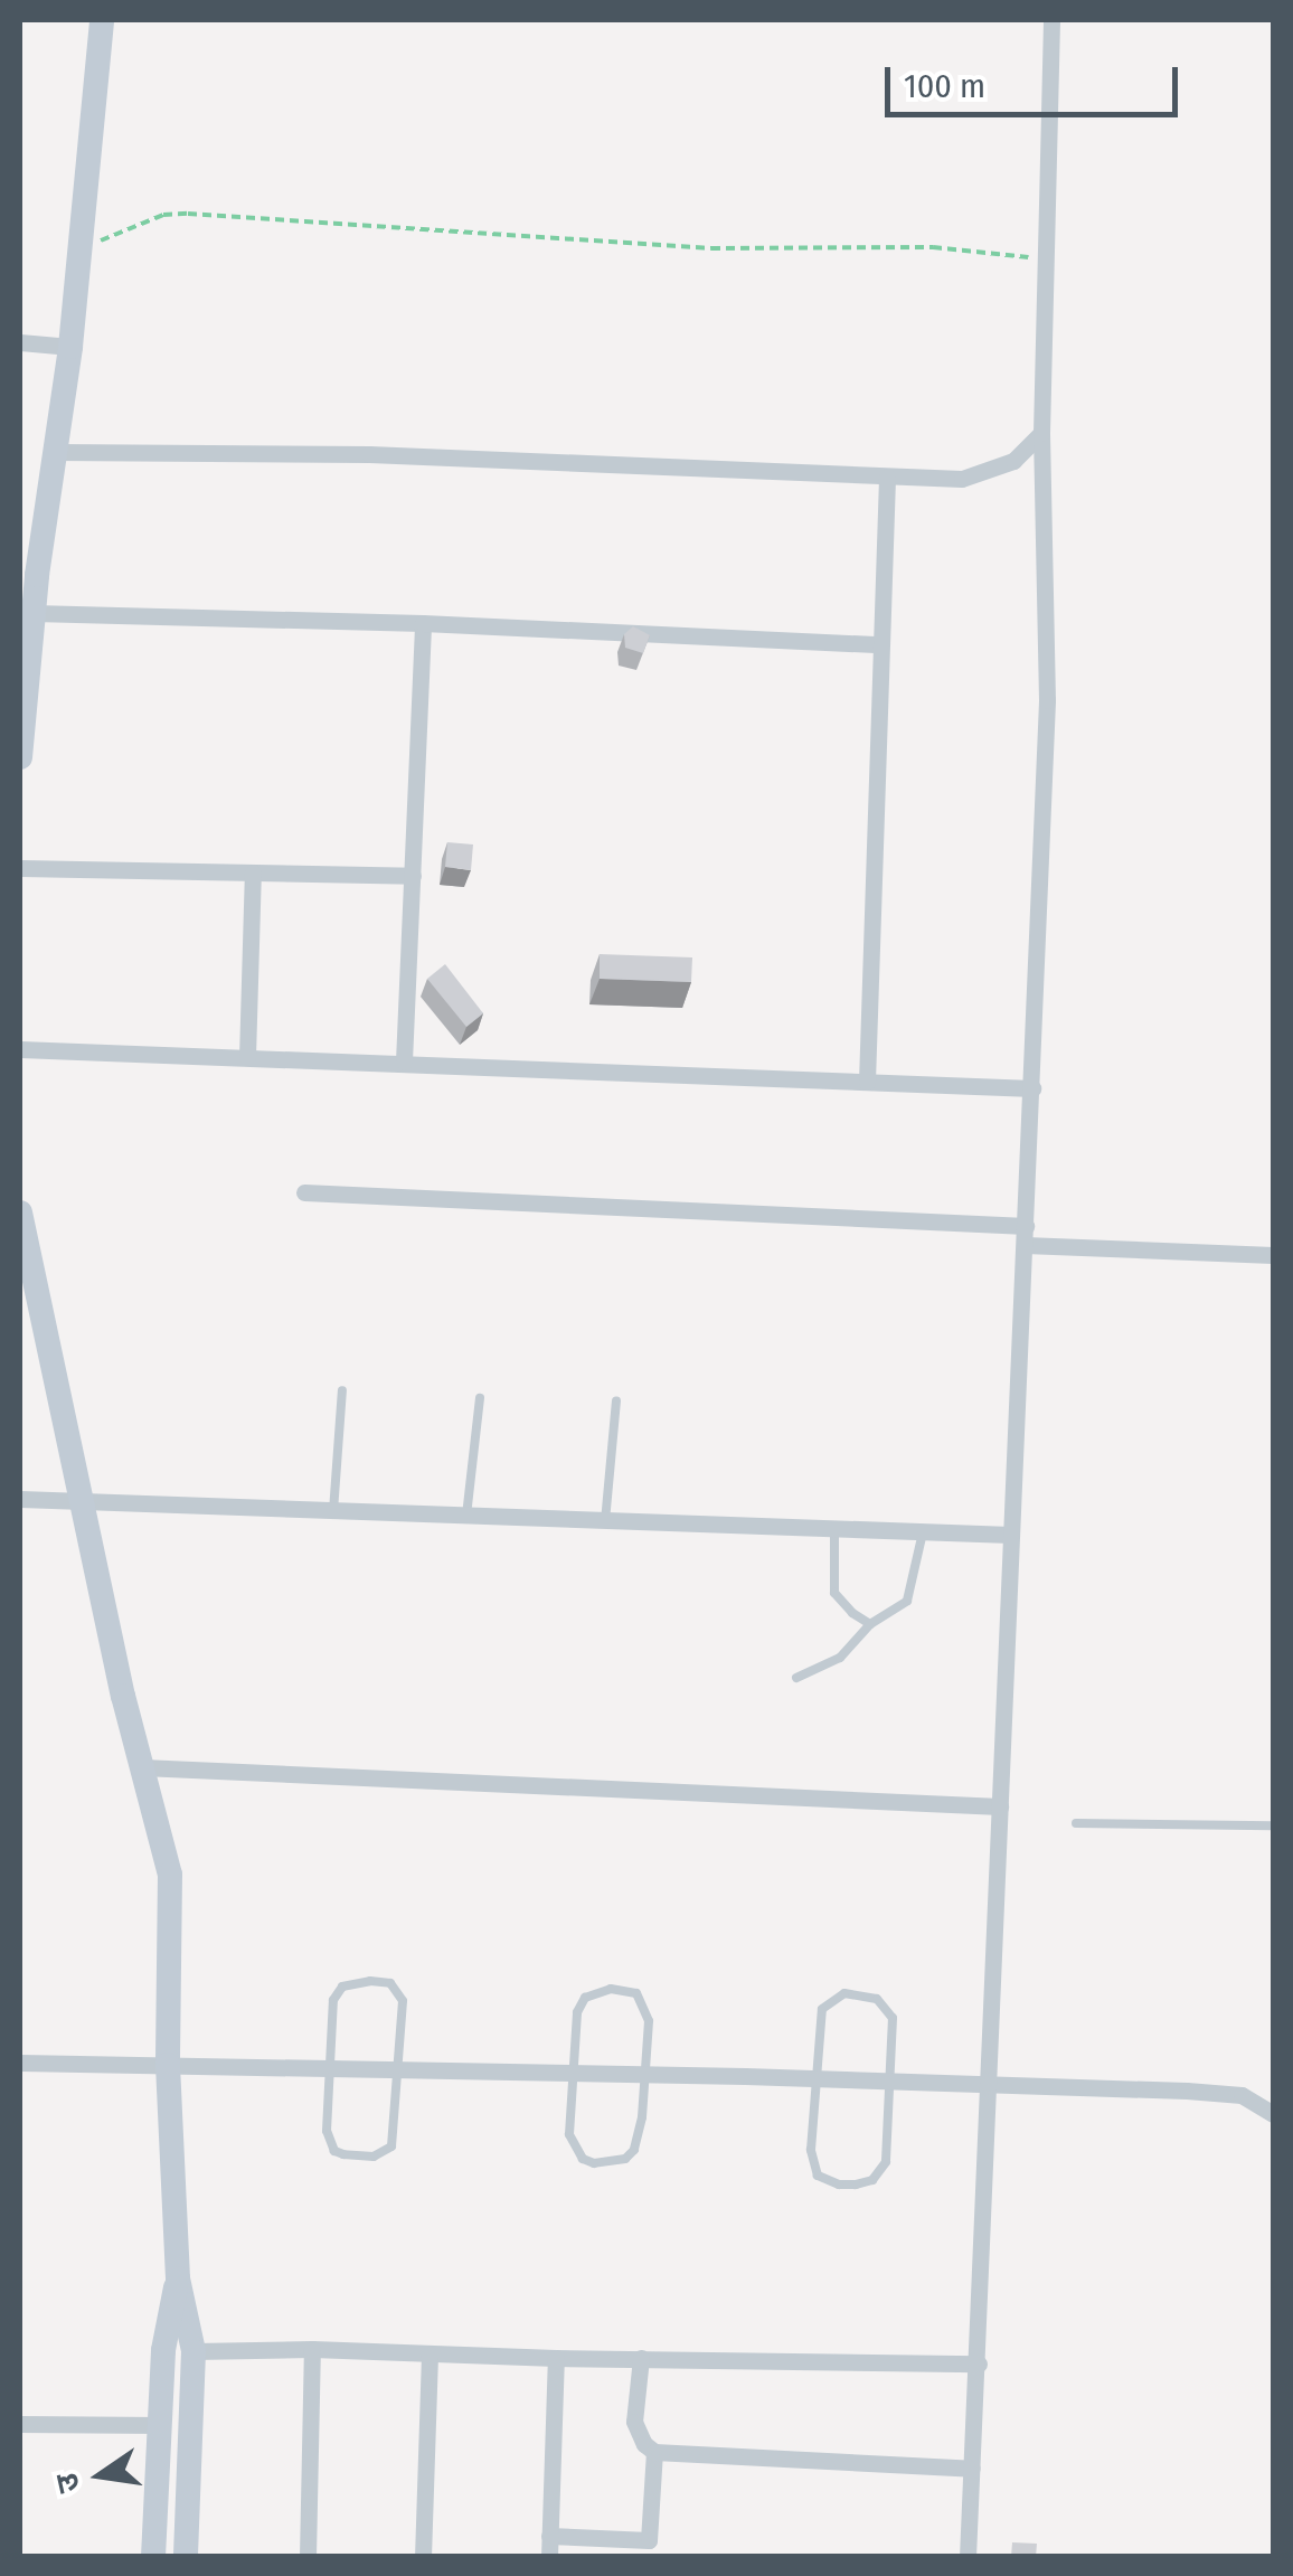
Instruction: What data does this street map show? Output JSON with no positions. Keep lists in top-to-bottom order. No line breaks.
{"scale_bar":"100 m","north":"left"}
